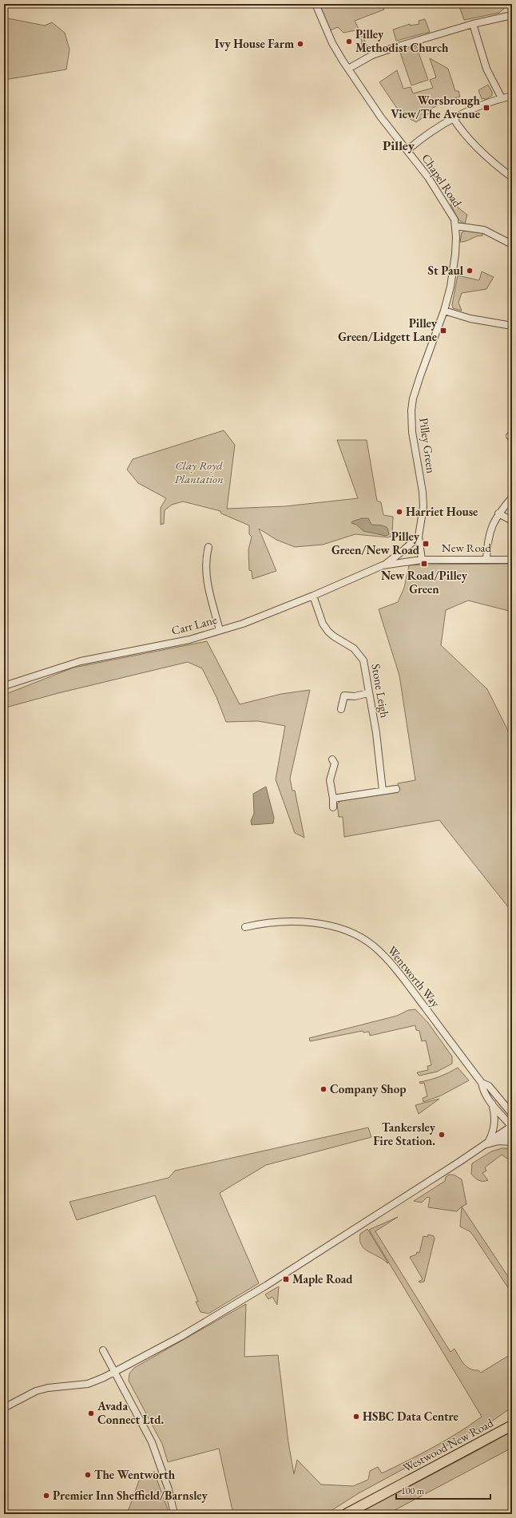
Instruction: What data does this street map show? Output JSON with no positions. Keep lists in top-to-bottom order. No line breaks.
{"streets":{"highway":["Westwood New Road"],"street":["Chapel Road","Pilley Green","New Road","Carr Lane","Stone Leigh","Wentworth Way"]},"crossings":[["Chapel Road","Pilley Green"],["Pilley Green","New Road"],["Pilley Green","Carr Lane"],["New Road","Carr Lane"],["Carr Lane","Stone Leigh"]],"districts":["Pilley"],"parks":["Clay Royd Plantation"],"places":{"other":["Pilley Methodist Church","Ivy House Farm","St Paul","Harriet House","Company Shop","Tankersley Fire Station.","Avada Connect Ltd.","HSBC Data Centre","The Wentworth","Premier Inn Sheffield/Barnsley"],"transit":["Worsbrough View/The Avenue","Pilley Green/Lidgett Lane","Pilley Green/New Road","New Road/Pilley Green","Maple Road"]},"scale_bar":"100 m"}
